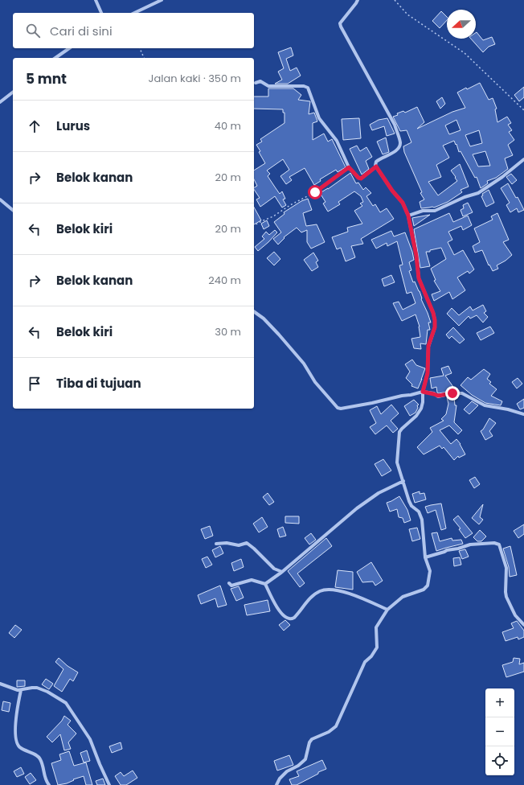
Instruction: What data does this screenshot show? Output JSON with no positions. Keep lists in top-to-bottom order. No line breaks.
{"north":"left","page":{"search":"Cari di sini","heading":["5 mnt","Jalan kaki · 350 m"],"list":[["Lurus","40 m"],["Belok kanan","20 m"],["Belok kiri","20 m"],["Belok kanan","240 m"],["Belok kiri","30 m"],"Tiba di tujuan"],"map_buttons":["+","−"]}}
